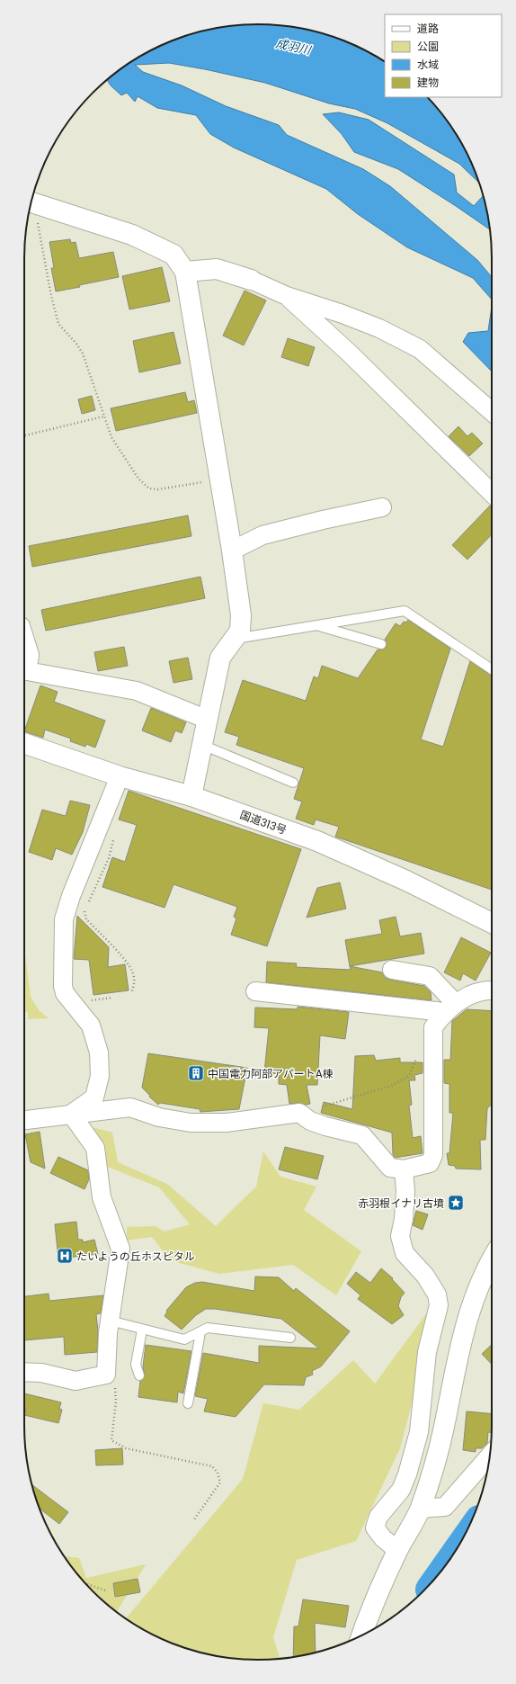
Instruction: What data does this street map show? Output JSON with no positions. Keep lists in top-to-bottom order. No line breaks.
{"streets":{"main road":["国道313号"]},"water":["成羽川"],"places":{"building":["中国電力阿部アパートA棟"],"place":["赤羽根イナリ古墳"],"hospital":["たいようの丘ホスピタル"]},"legend":["道路","公園","水域","建物"]}
